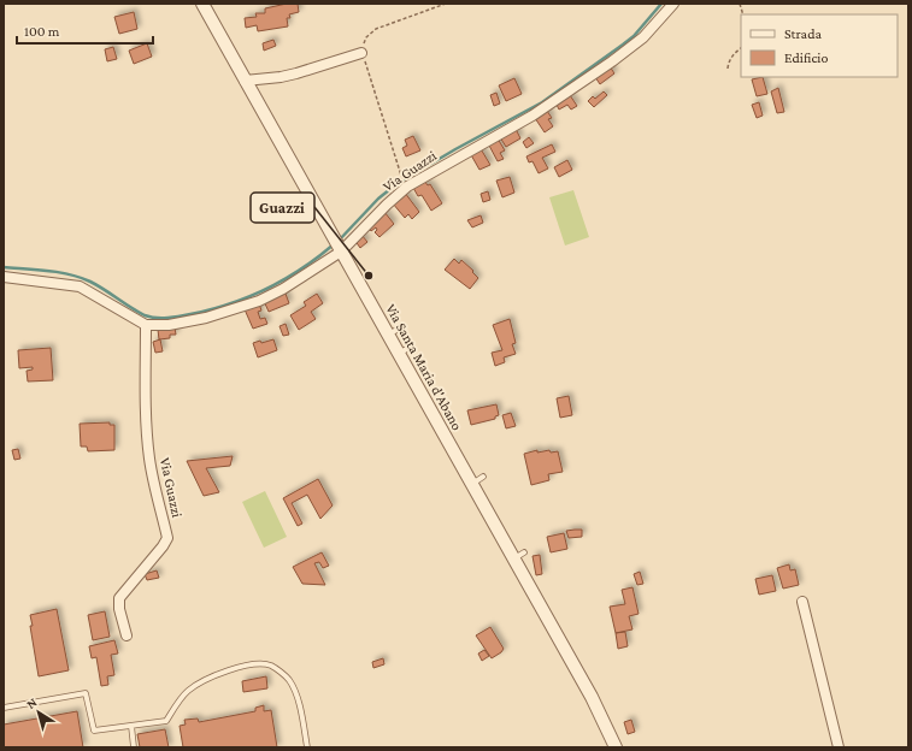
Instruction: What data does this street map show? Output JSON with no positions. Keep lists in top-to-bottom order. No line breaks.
{"streets":{"street":["Via Guazzi","Via Santa Maria d'Abano"]},"crossings":[["Via Guazzi","Via Santa Maria d'Abano"]],"places":["Guazzi"],"legend":["Strada","Edificio"],"scale_bar":"100 m","north":"top left"}
